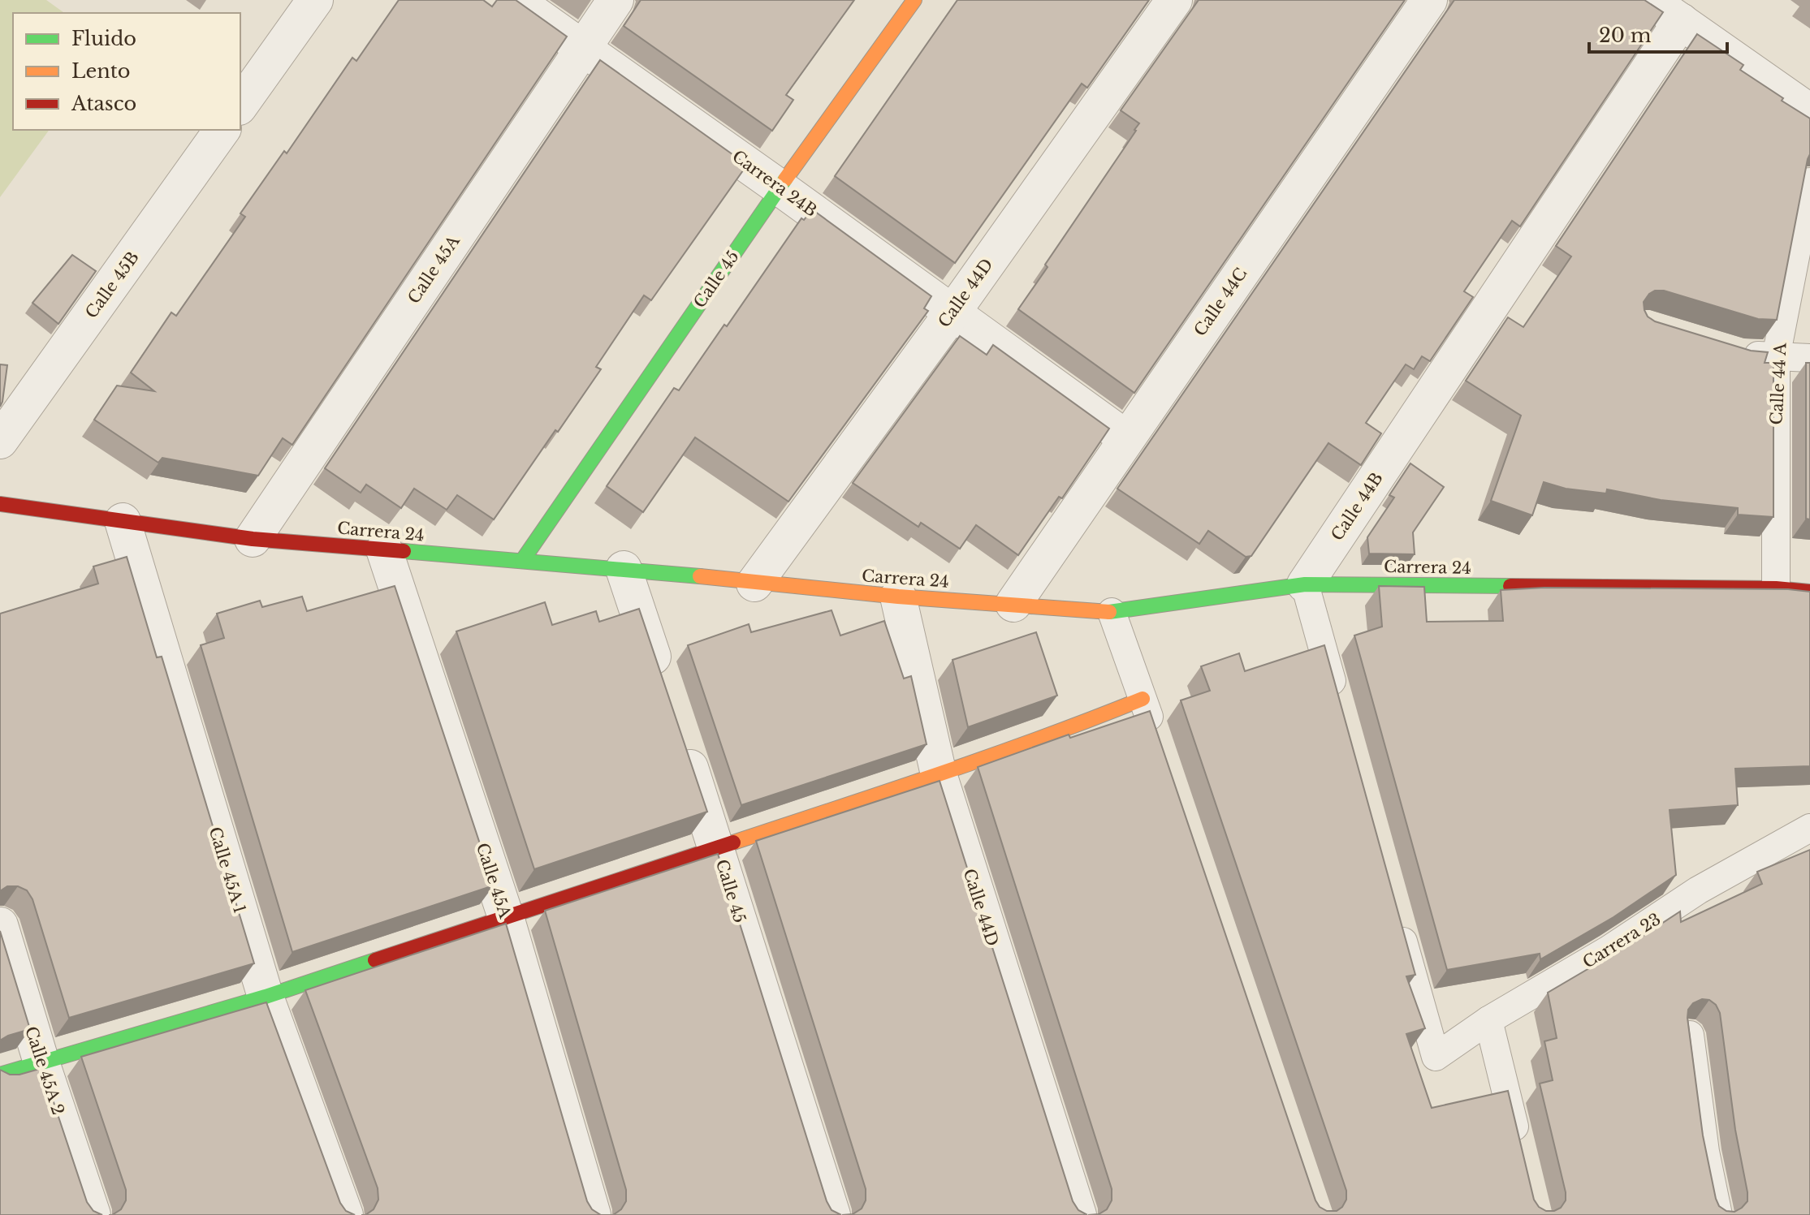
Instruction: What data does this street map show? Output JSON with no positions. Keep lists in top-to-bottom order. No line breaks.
{"streets":{"street":["Carrera 24B","Calle 45A","Calle 45","Calle 45B","Calle 44D","Calle 44C","Calle 44B","Carrera 24","Calle 45A 1","Calle 45A 2"],"lane":["Calle 44 A","Carrera 23"]},"crossings":[["Carrera 24B","Calle 45A"],["Carrera 24B","Calle 45"],["Carrera 24B","Calle 44D"],["Carrera 24B","Calle 44C"],["Calle 45A","Carrera 24"],["Calle 45","Carrera 24"],["Calle 44D","Carrera 24"],["Calle 44C","Carrera 24"],["Calle 44 A","Carrera 24"],["Calle 44B","Carrera 24"],["Carrera 24","Calle 45A 1"]],"legend":["Fluido","Lento","Atasco"],"scale_bar":"20 m"}
